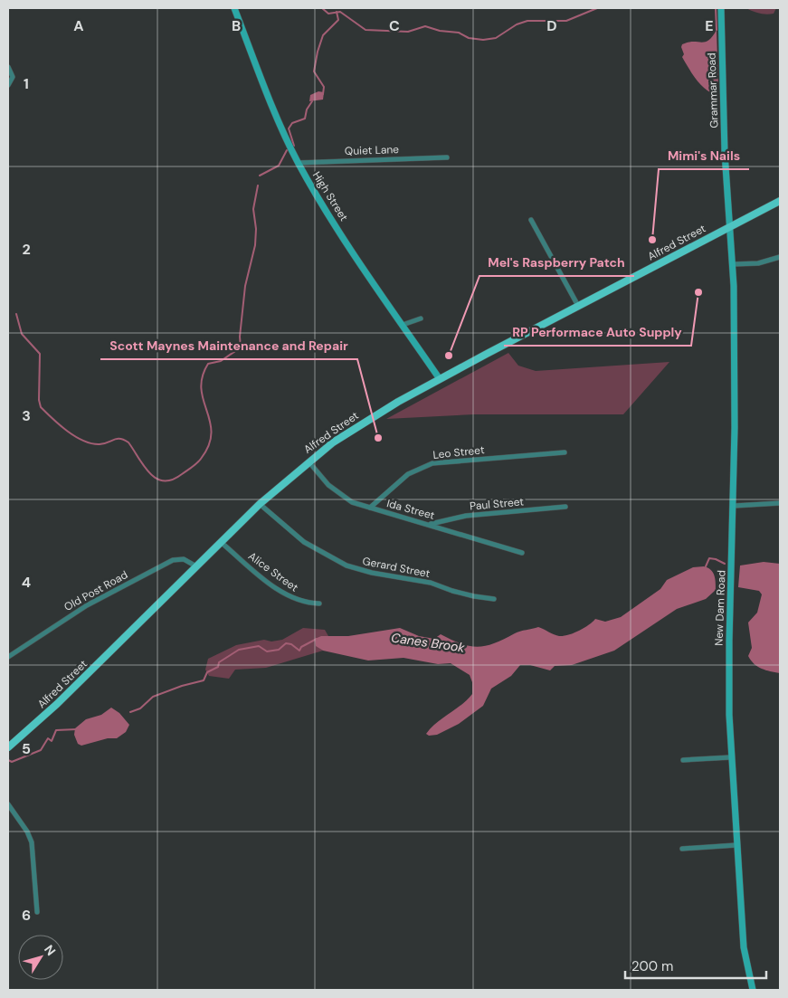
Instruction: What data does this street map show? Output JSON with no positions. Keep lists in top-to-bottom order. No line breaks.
{"streets":{"main road":["Alfred Street"],"street":["Grammar Road","Quiet Lane","High Street","Leo Street","Paul Street","Ida Street","Gerard Street","Alice Street","Old Post Road","New Dam Road"]},"crossings":[["Grammar Road","Alfred Street"],["Grammar Road","New Dam Road"],["Quiet Lane","High Street"],["High Street","Alfred Street"],["Alfred Street","Ida Street"],["Alfred Street","Gerard Street"],["Alfred Street","Alice Street"],["Alfred Street","Old Post Road"],["Alfred Street","New Dam Road"],["Leo Street","Ida Street"],["Paul Street","Ida Street"]],"water":["Canes Brook"],"places":["Mimi's Nails","RP Performace Auto Supply","Mel's Raspberry Patch","Scott Maynes Maintenance and Repair"],"scale_bar":"200 m","north":"top right","grid":{"columns":["A","B","C","D","E"],"rows":["1","2","3","4","5","6"]}}
